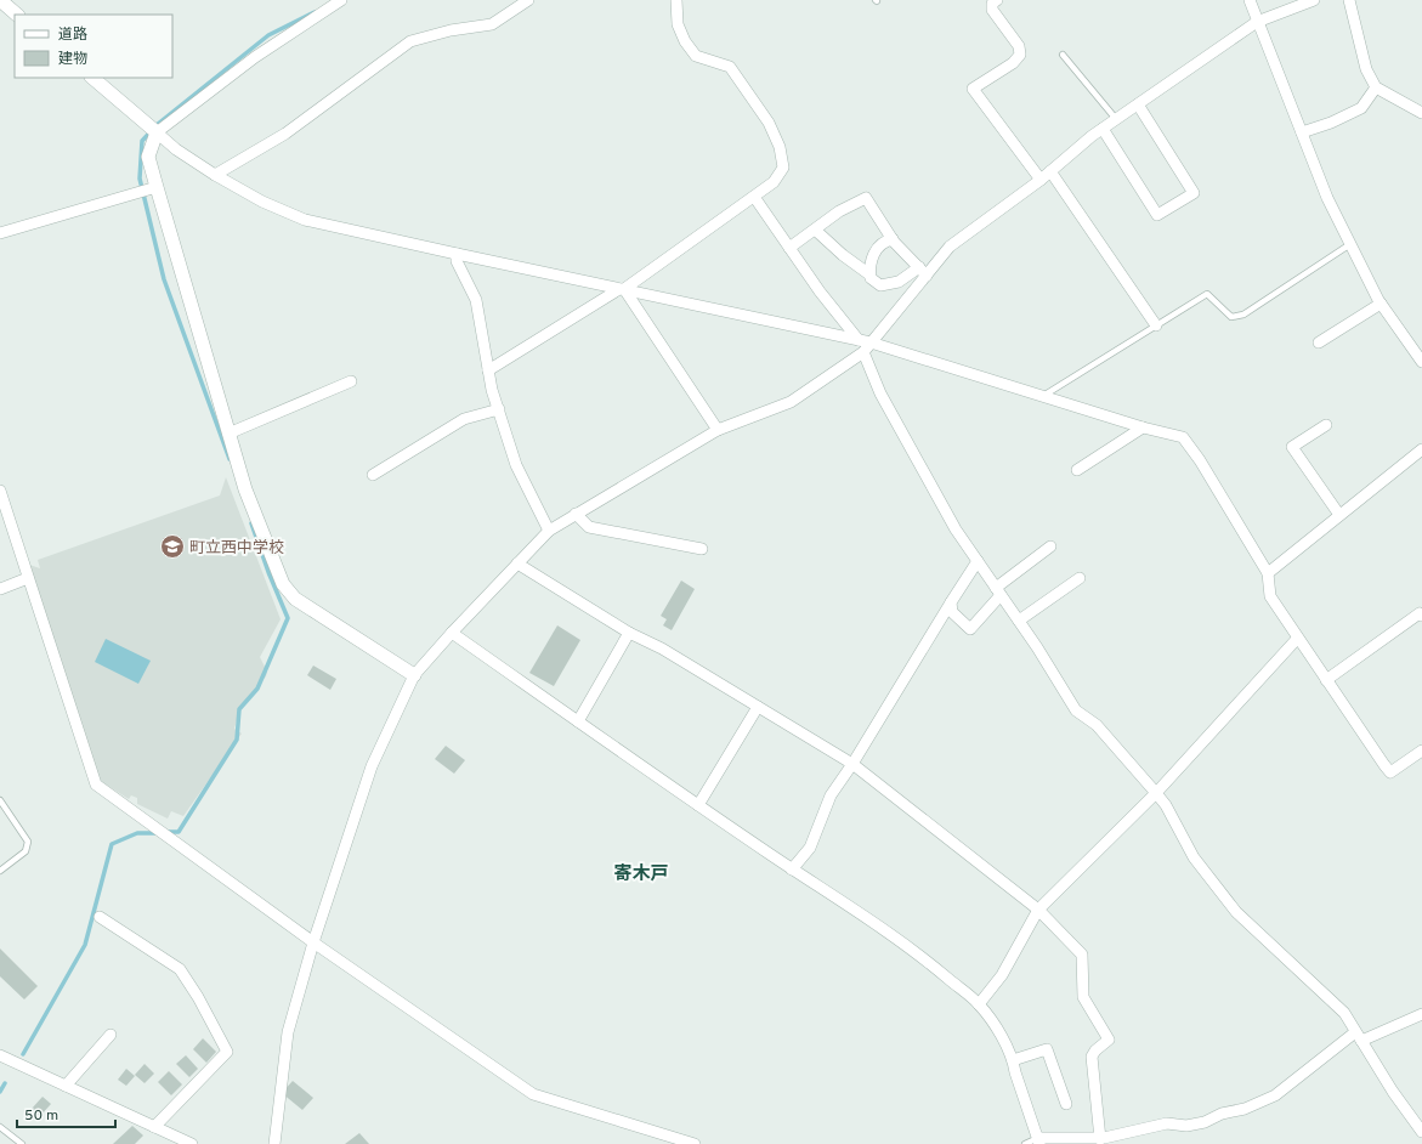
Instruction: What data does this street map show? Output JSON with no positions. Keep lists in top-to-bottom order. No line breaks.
{"districts":["寄木戸"],"places":{"school or university":["町立西中学校"]},"legend":["道路","建物"],"scale_bar":"50 m"}
